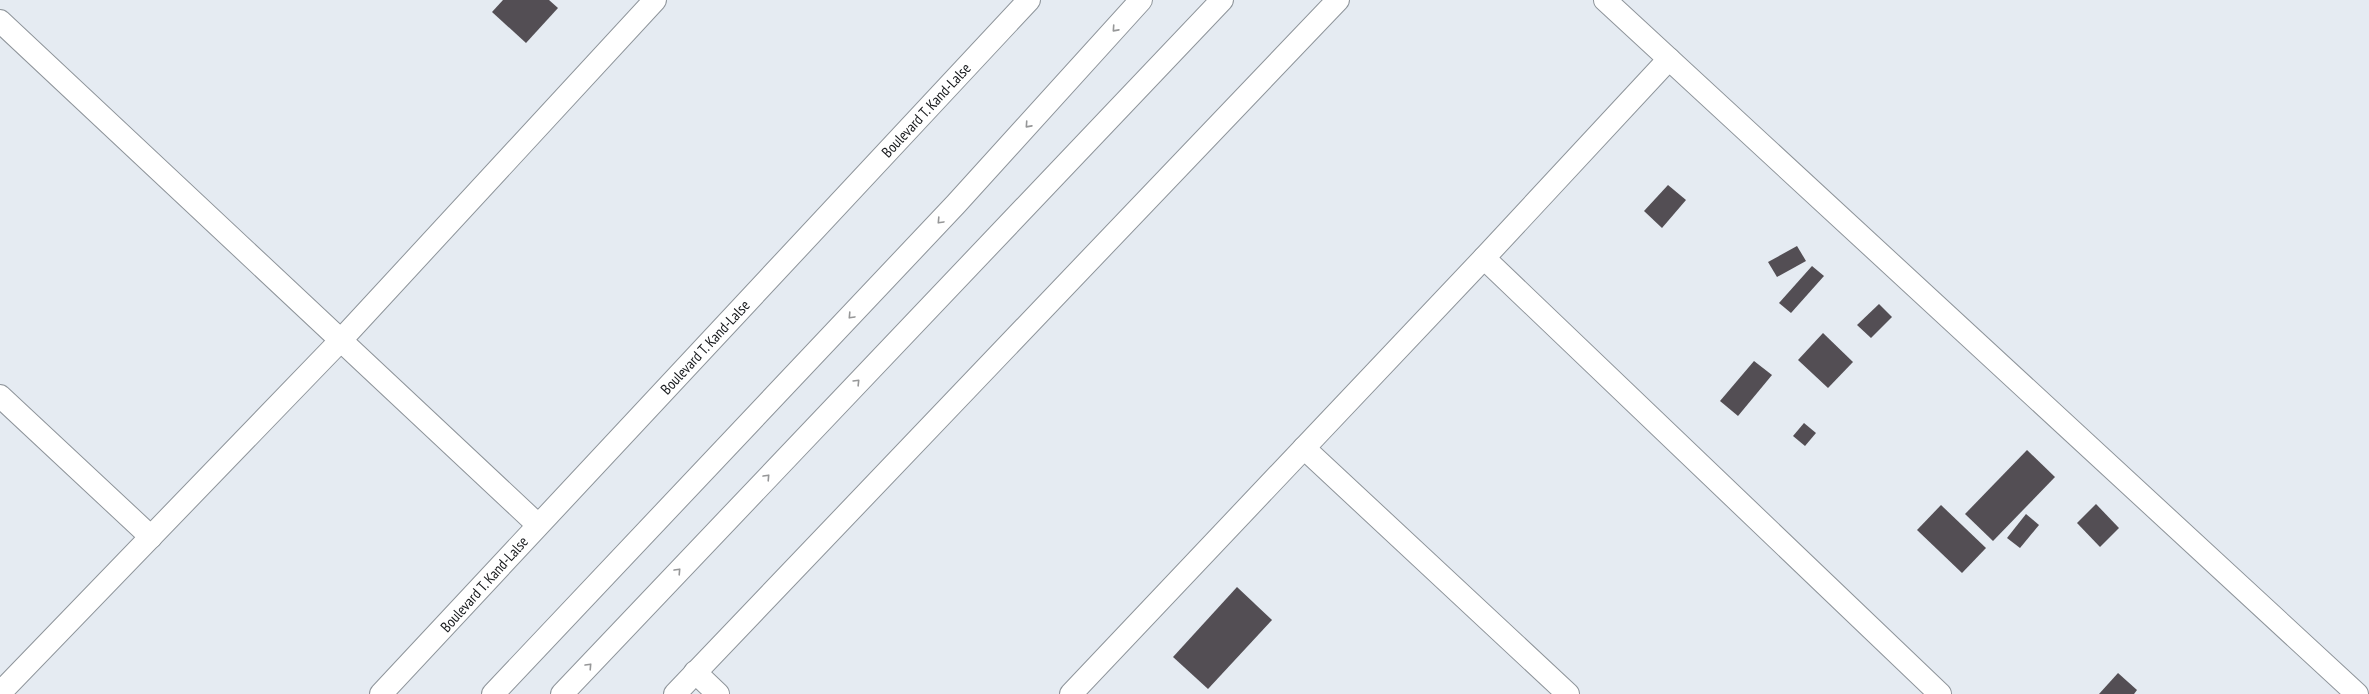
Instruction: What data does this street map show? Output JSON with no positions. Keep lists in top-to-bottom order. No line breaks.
{"streets":{"street":["Boulevard T. Kand-Lalse"]}}
